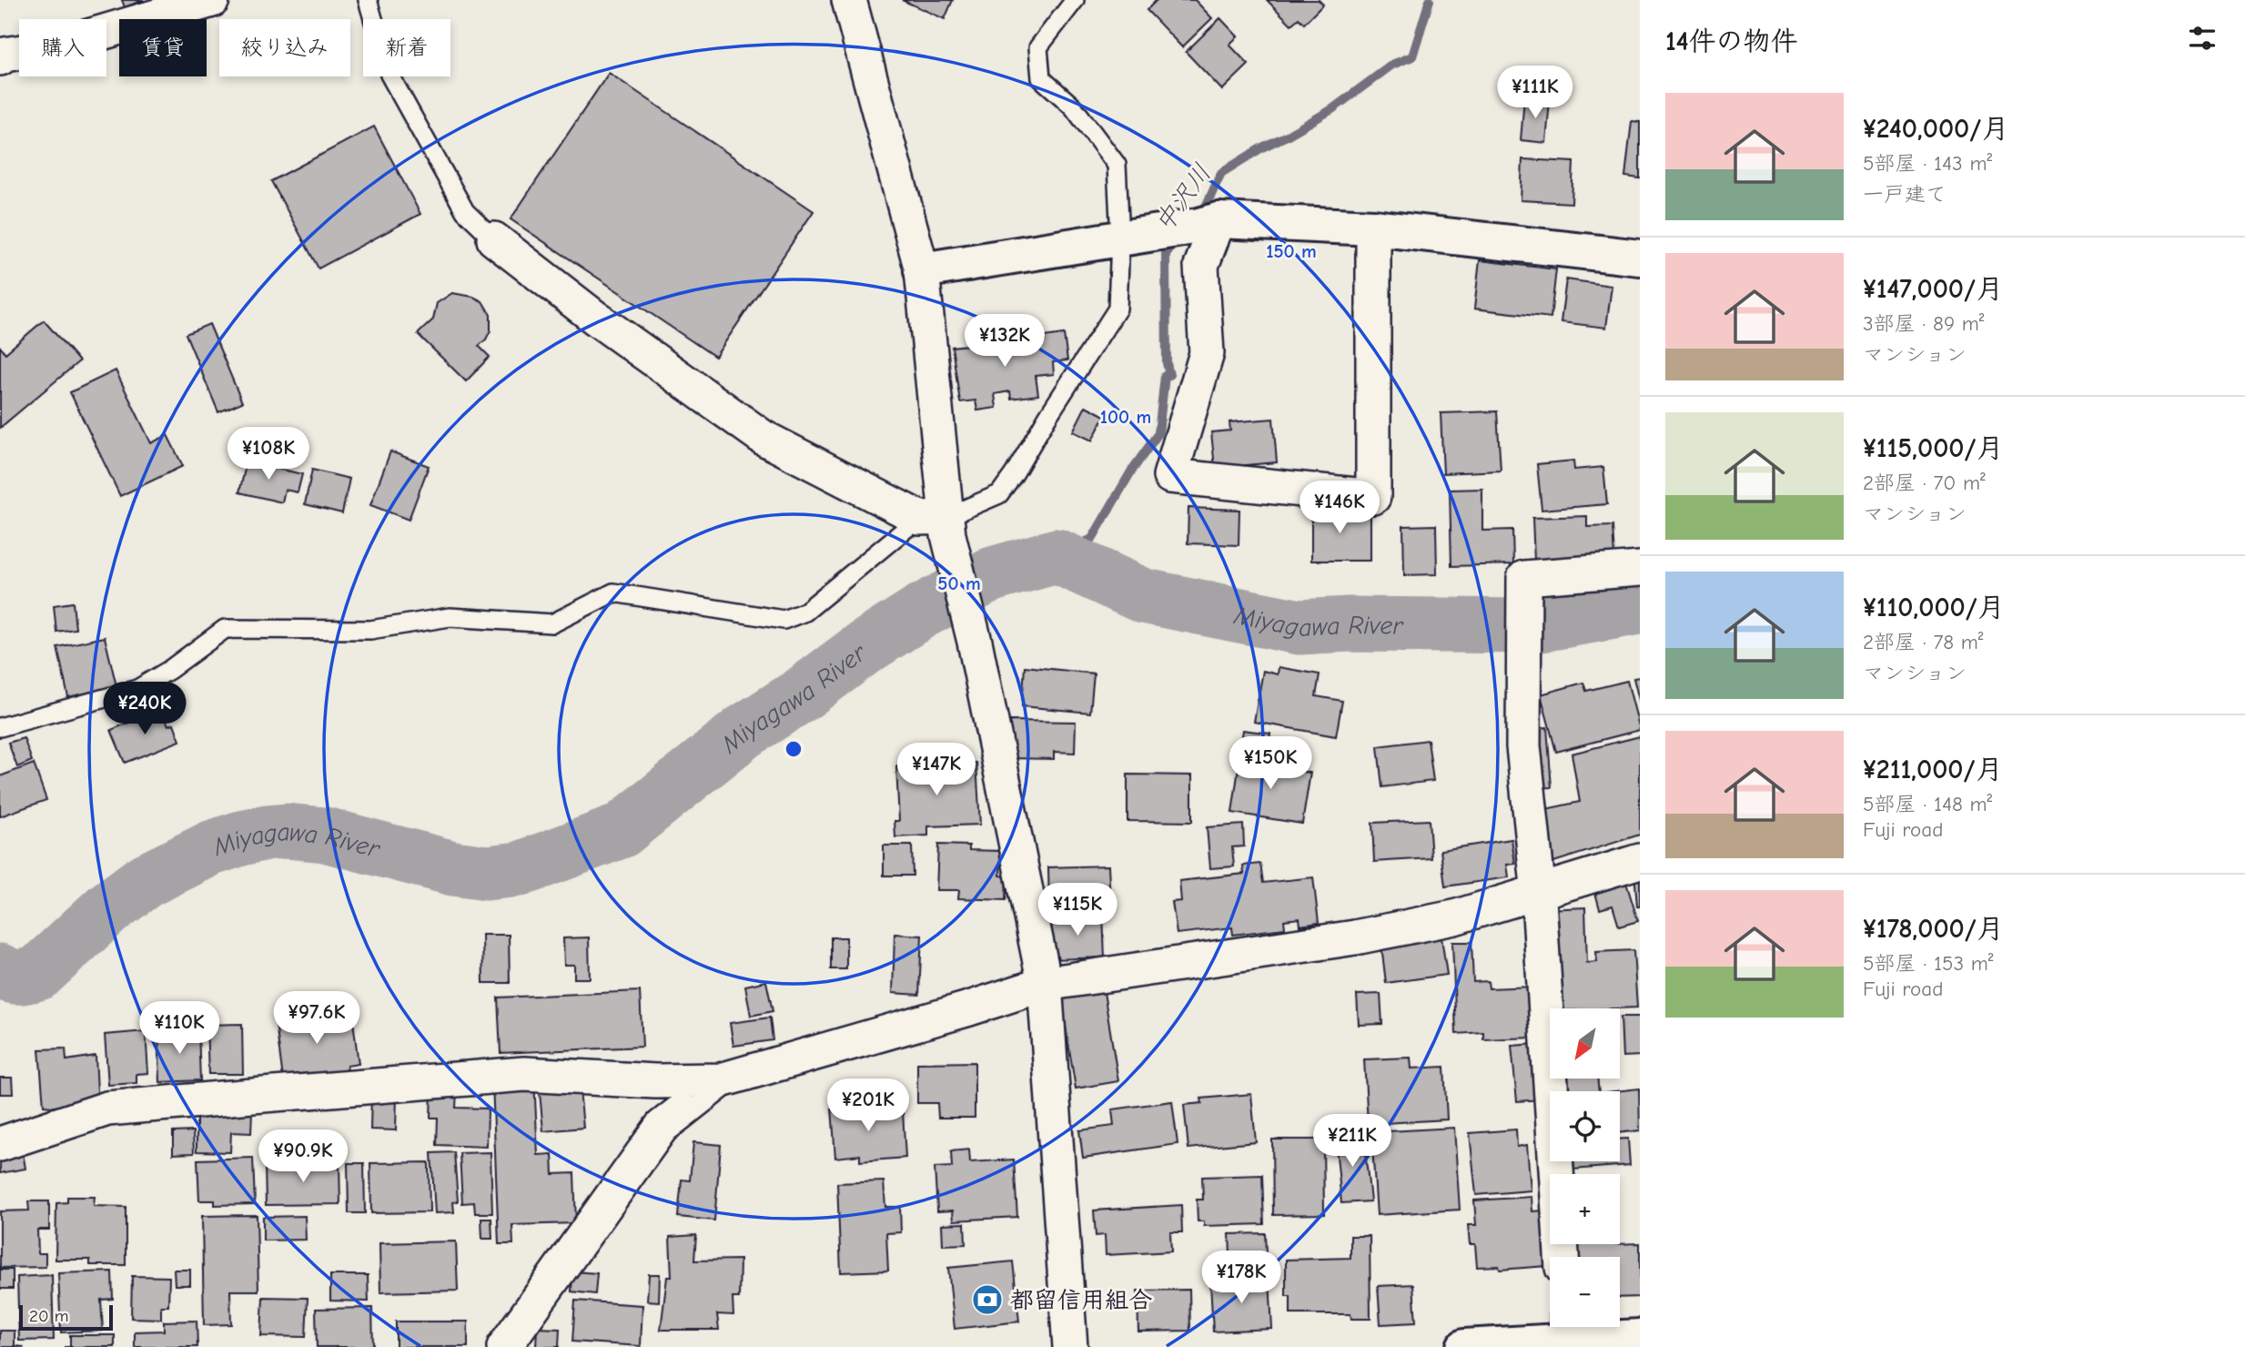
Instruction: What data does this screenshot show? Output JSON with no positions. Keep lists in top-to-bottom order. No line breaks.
{"water":["中沢川","Miyagawa River"],"places":{"bank":["都留信用組合"]},"scale_bar":"20 m","north":"bottom left","page":{"heading":"14件の物件","chip":["購入","賃貸","絞り込み","新着"],"price":["¥111K","¥132K","¥108K","¥146K","¥240K","¥150K","¥147K","¥115K","¥97.6K","¥110K","¥201K","¥211K","¥90.9K","¥178K"],"list":[{"name":"¥240,000/月","note":"5部屋 · 143 m² · 一戸建て"},{"name":"¥147,000/月","note":"3部屋 · 89 m² · マンション"},{"name":"¥115,000/月","note":"2部屋 · 70 m² · マンション"},{"name":"¥110,000/月","note":"2部屋 · 78 m² · マンション"},{"name":"¥211,000/月","note":"5部屋 · 148 m² · Fuji road"},{"name":"¥178,000/月","note":"5部屋 · 153 m² · Fuji road"}],"map_buttons":["+","−"],"scale":"20 m"},"rings":["150 m","100 m","50 m"]}
